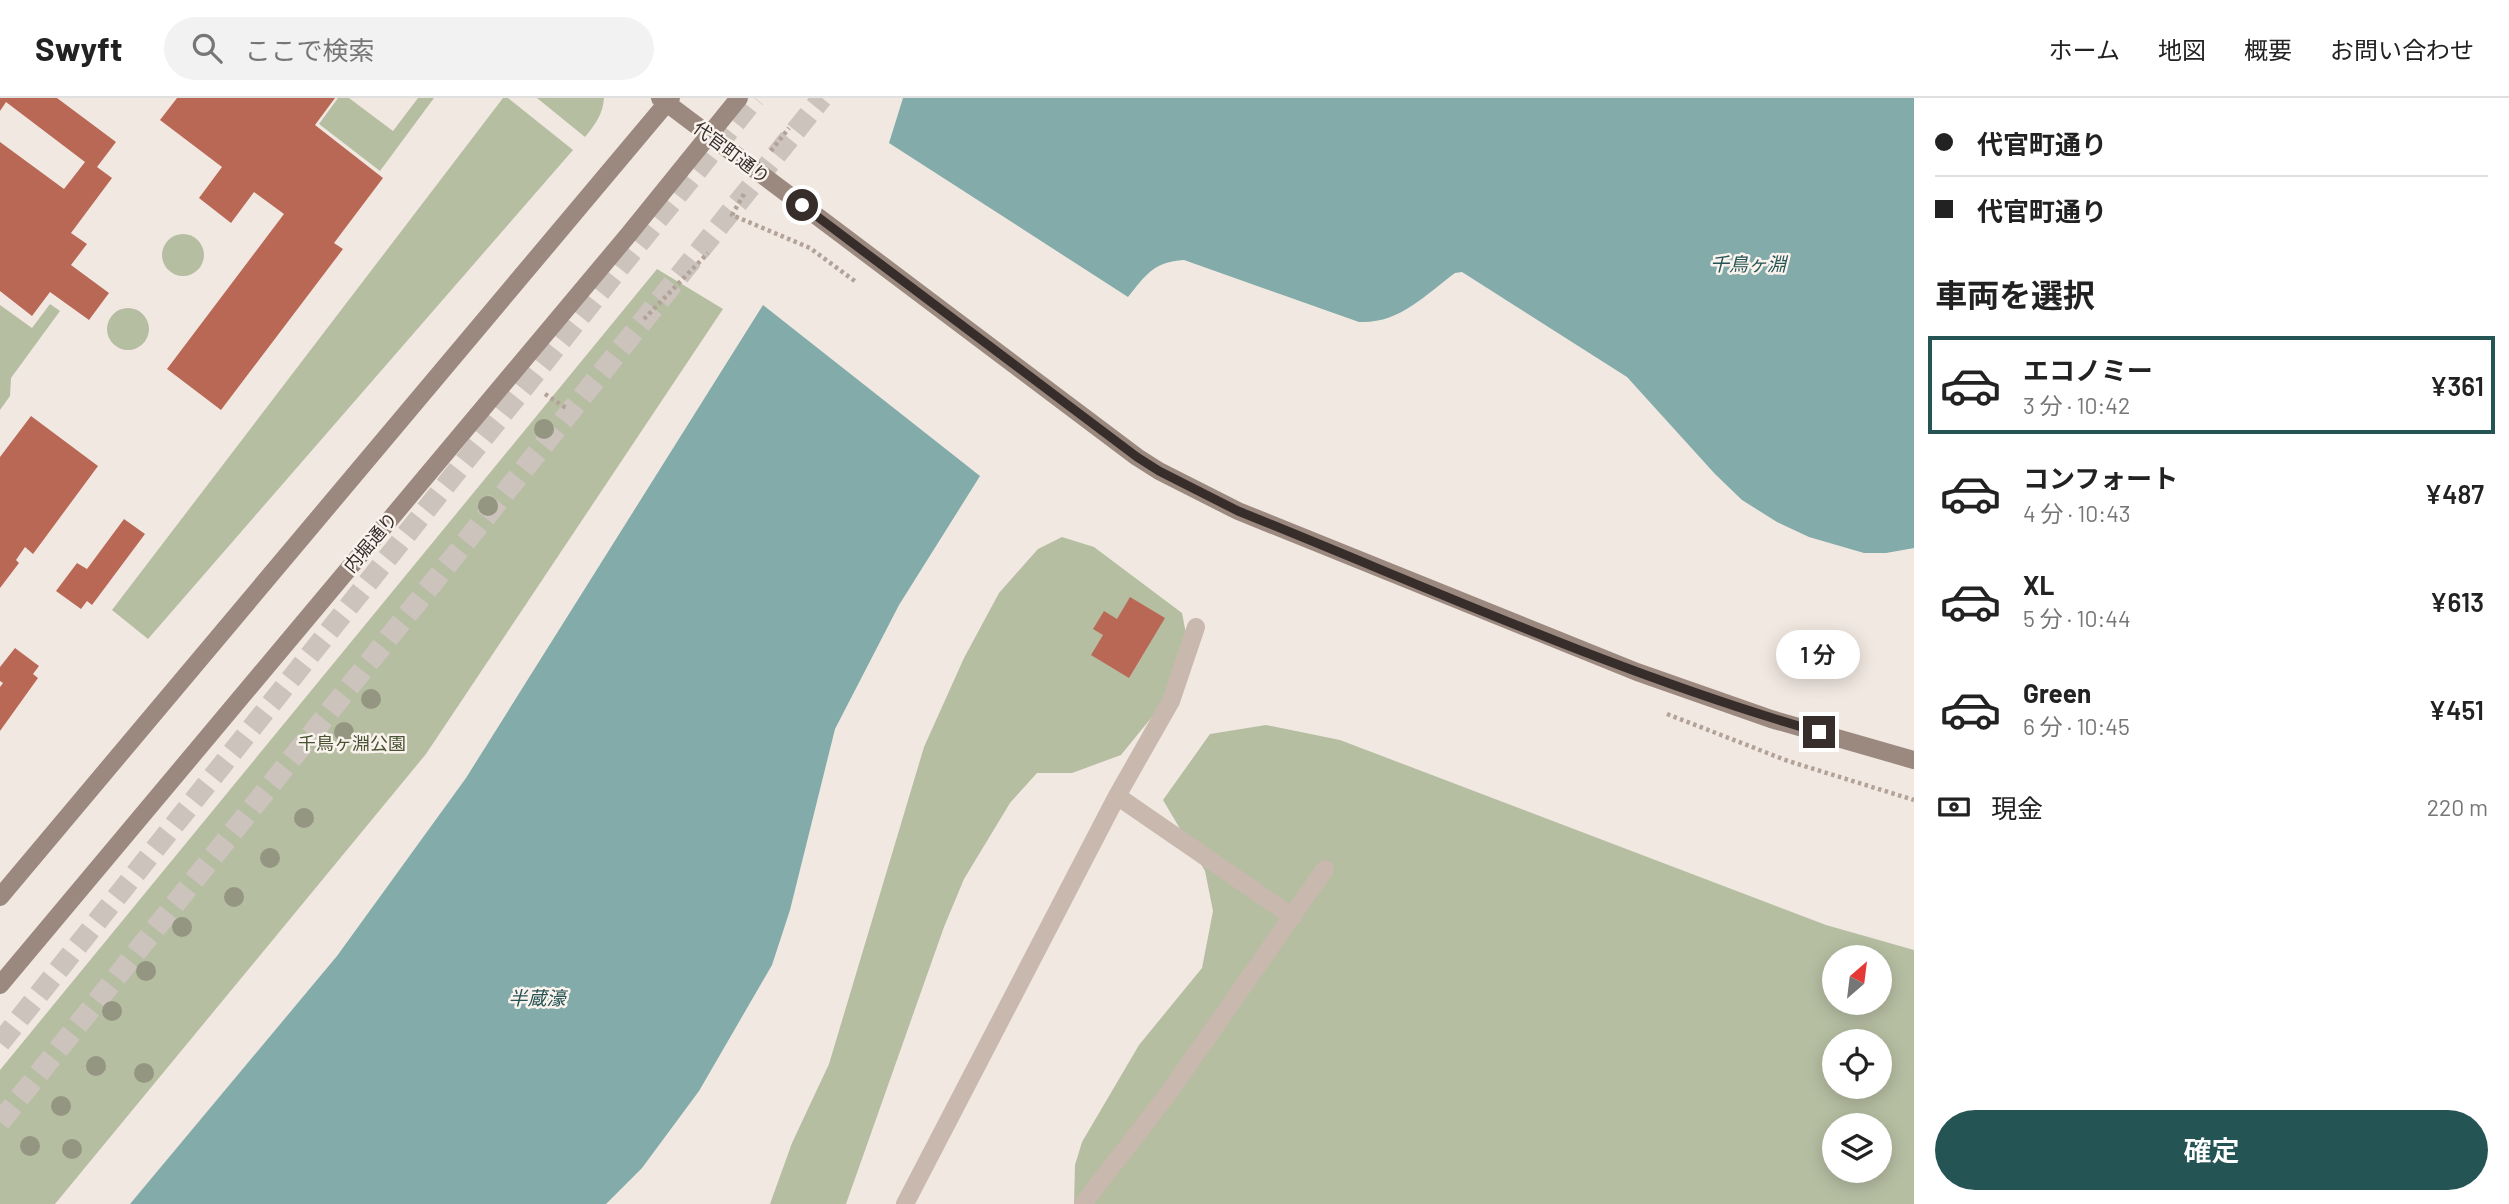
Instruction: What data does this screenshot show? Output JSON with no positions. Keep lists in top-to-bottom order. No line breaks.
{"streets":{"main road":["代官町通り","内堀通り"]},"crossings":[["代官町通り","内堀通り"]],"water":["千鳥ヶ淵","半蔵濠"],"parks":["千鳥ヶ淵公園"],"north":"top right","page":{"header":"Swyft","search":"ここで検索","nav":["ホーム","地図","概要","お問い合わせ"],"banner":["代官町通り","代官町通り"],"heading":"車両を選択","list":[{"name":"エコノミー","note":"3 分 · 10:42","value":"¥361"},{"name":"コンフォート","note":"4 分 · 10:43","value":"¥487"},{"name":"XL","note":"5 分 · 10:44","value":"¥613"},{"name":"Green","note":"6 分 · 10:45","value":"¥451"}],"bubble":"1 分","pay":["現金","220 m"],"buttons":"確定"}}
